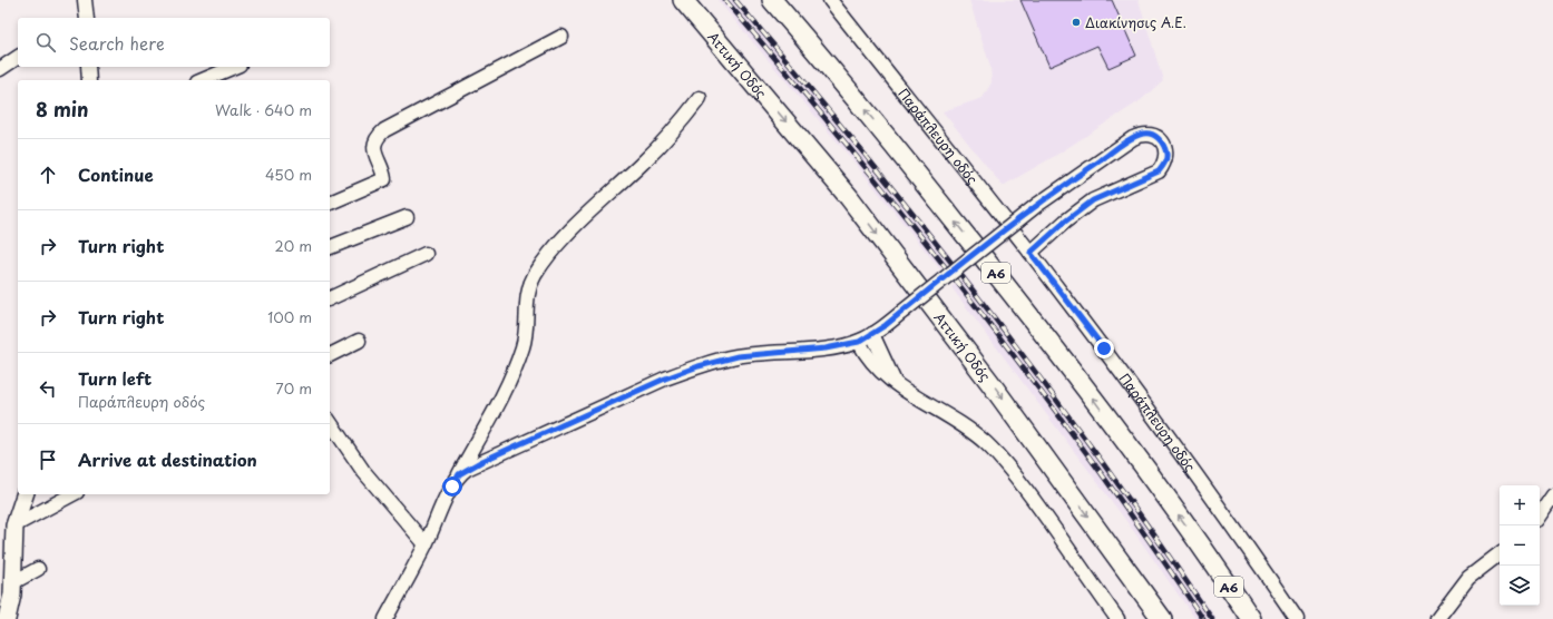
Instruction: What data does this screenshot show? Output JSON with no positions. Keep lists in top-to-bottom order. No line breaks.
{"streets":{"highway":["Αττική Οδός","Α6"],"street":["Παράπλευρη οδός"]},"places":["Διακίνησις Α.Ε."],"page":{"search":"Search here","heading":["8 min","Walk · 640 m"],"list":[["Continue","450 m"],["Turn right","20 m"],["Turn right","100 m"],["Turn left","Παράπλευρη οδός","70 m"],"Arrive at destination"],"map_buttons":["+","−"]}}
